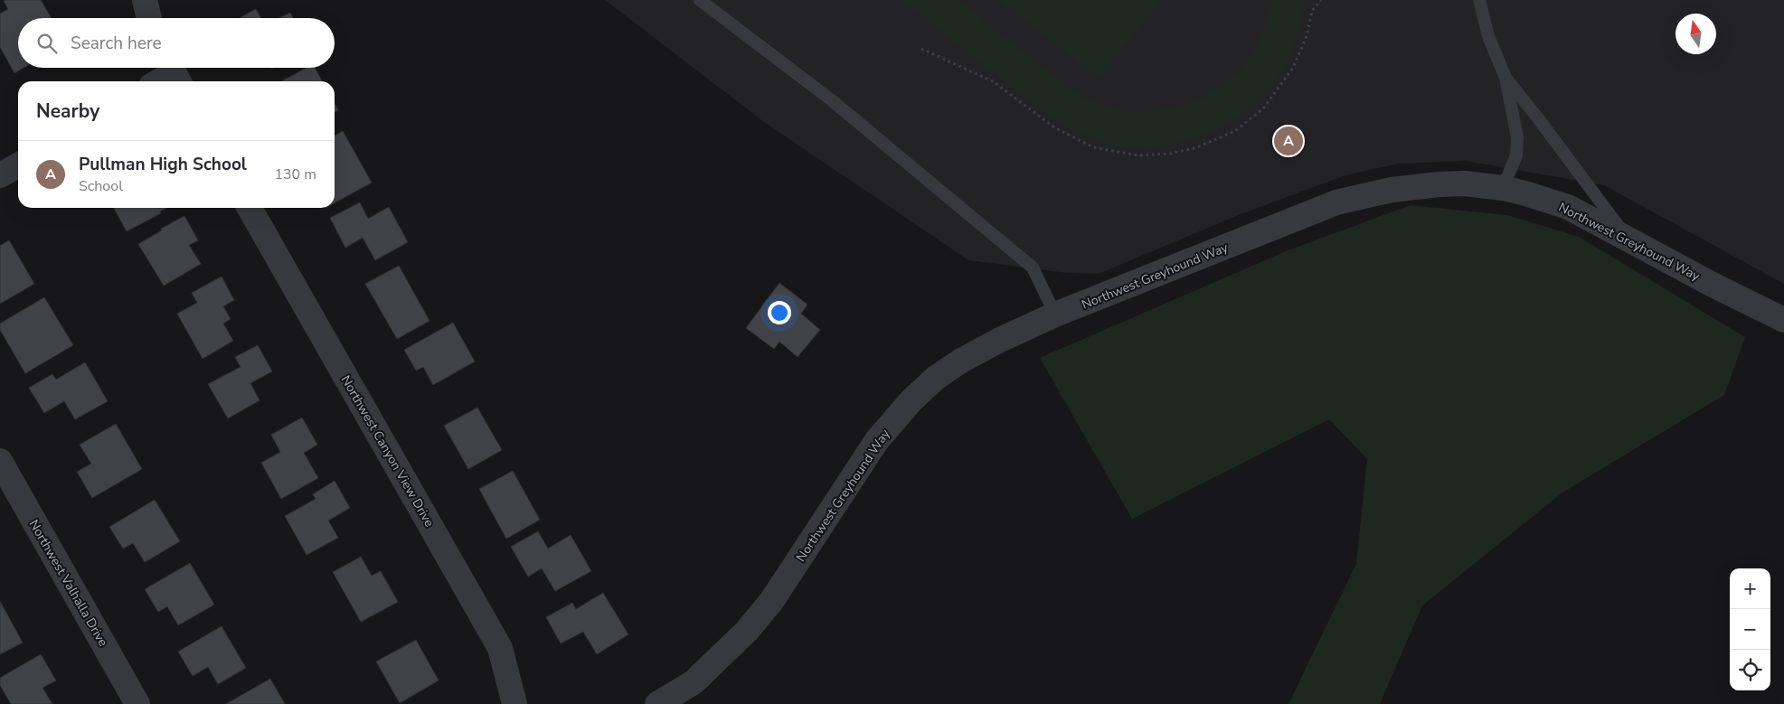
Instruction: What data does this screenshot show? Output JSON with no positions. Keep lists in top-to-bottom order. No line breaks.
{"streets":{"street":["Northwest Greyhound Way","Northwest Canyon View Drive","Northwest Valhalla Drive"]},"north":"top","page":{"search":"Search here","heading":"Nearby","pins":"A","list":[{"mark":"A","name":"Pullman High School","note":"School","value":"130 m"}],"map_buttons":["+","−"]}}
